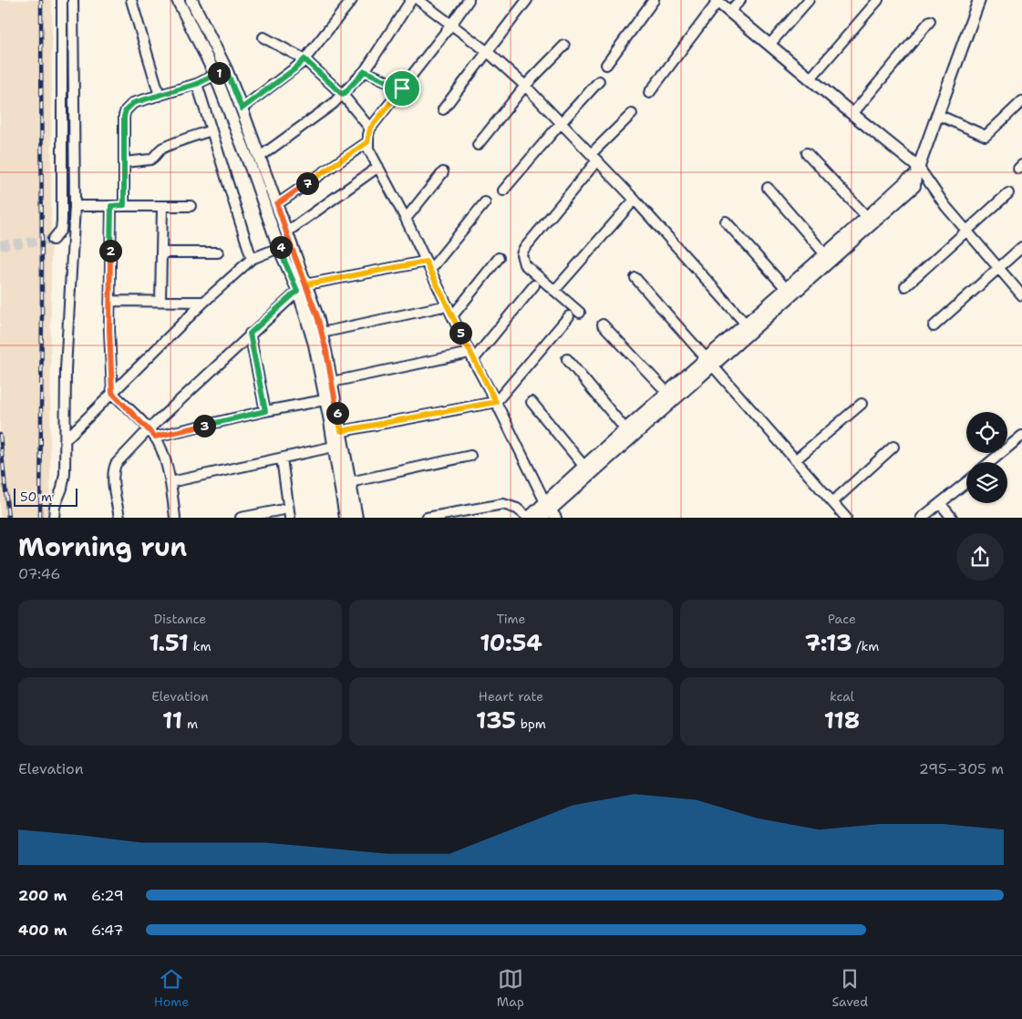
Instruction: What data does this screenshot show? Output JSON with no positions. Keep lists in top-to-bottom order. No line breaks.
{"scale_bar":"50 m","page":{"pins":["1","7","4","2","5","6","3"],"scale":"50 m","heading":["Morning run","07:46"],"stats":[["Distance","1.51 km"],["Time","10:54"],["Pace","7:13 /km"],["Elevation","11 m"],["Heart rate","135 bpm"],["kcal","118"]],"chart":["Elevation","295–305 m"],"list":[{"name":"200 m","note":"6:29"},{"name":"400 m","note":"6:47"}],"tabs":["Home","Map","Saved"]}}
